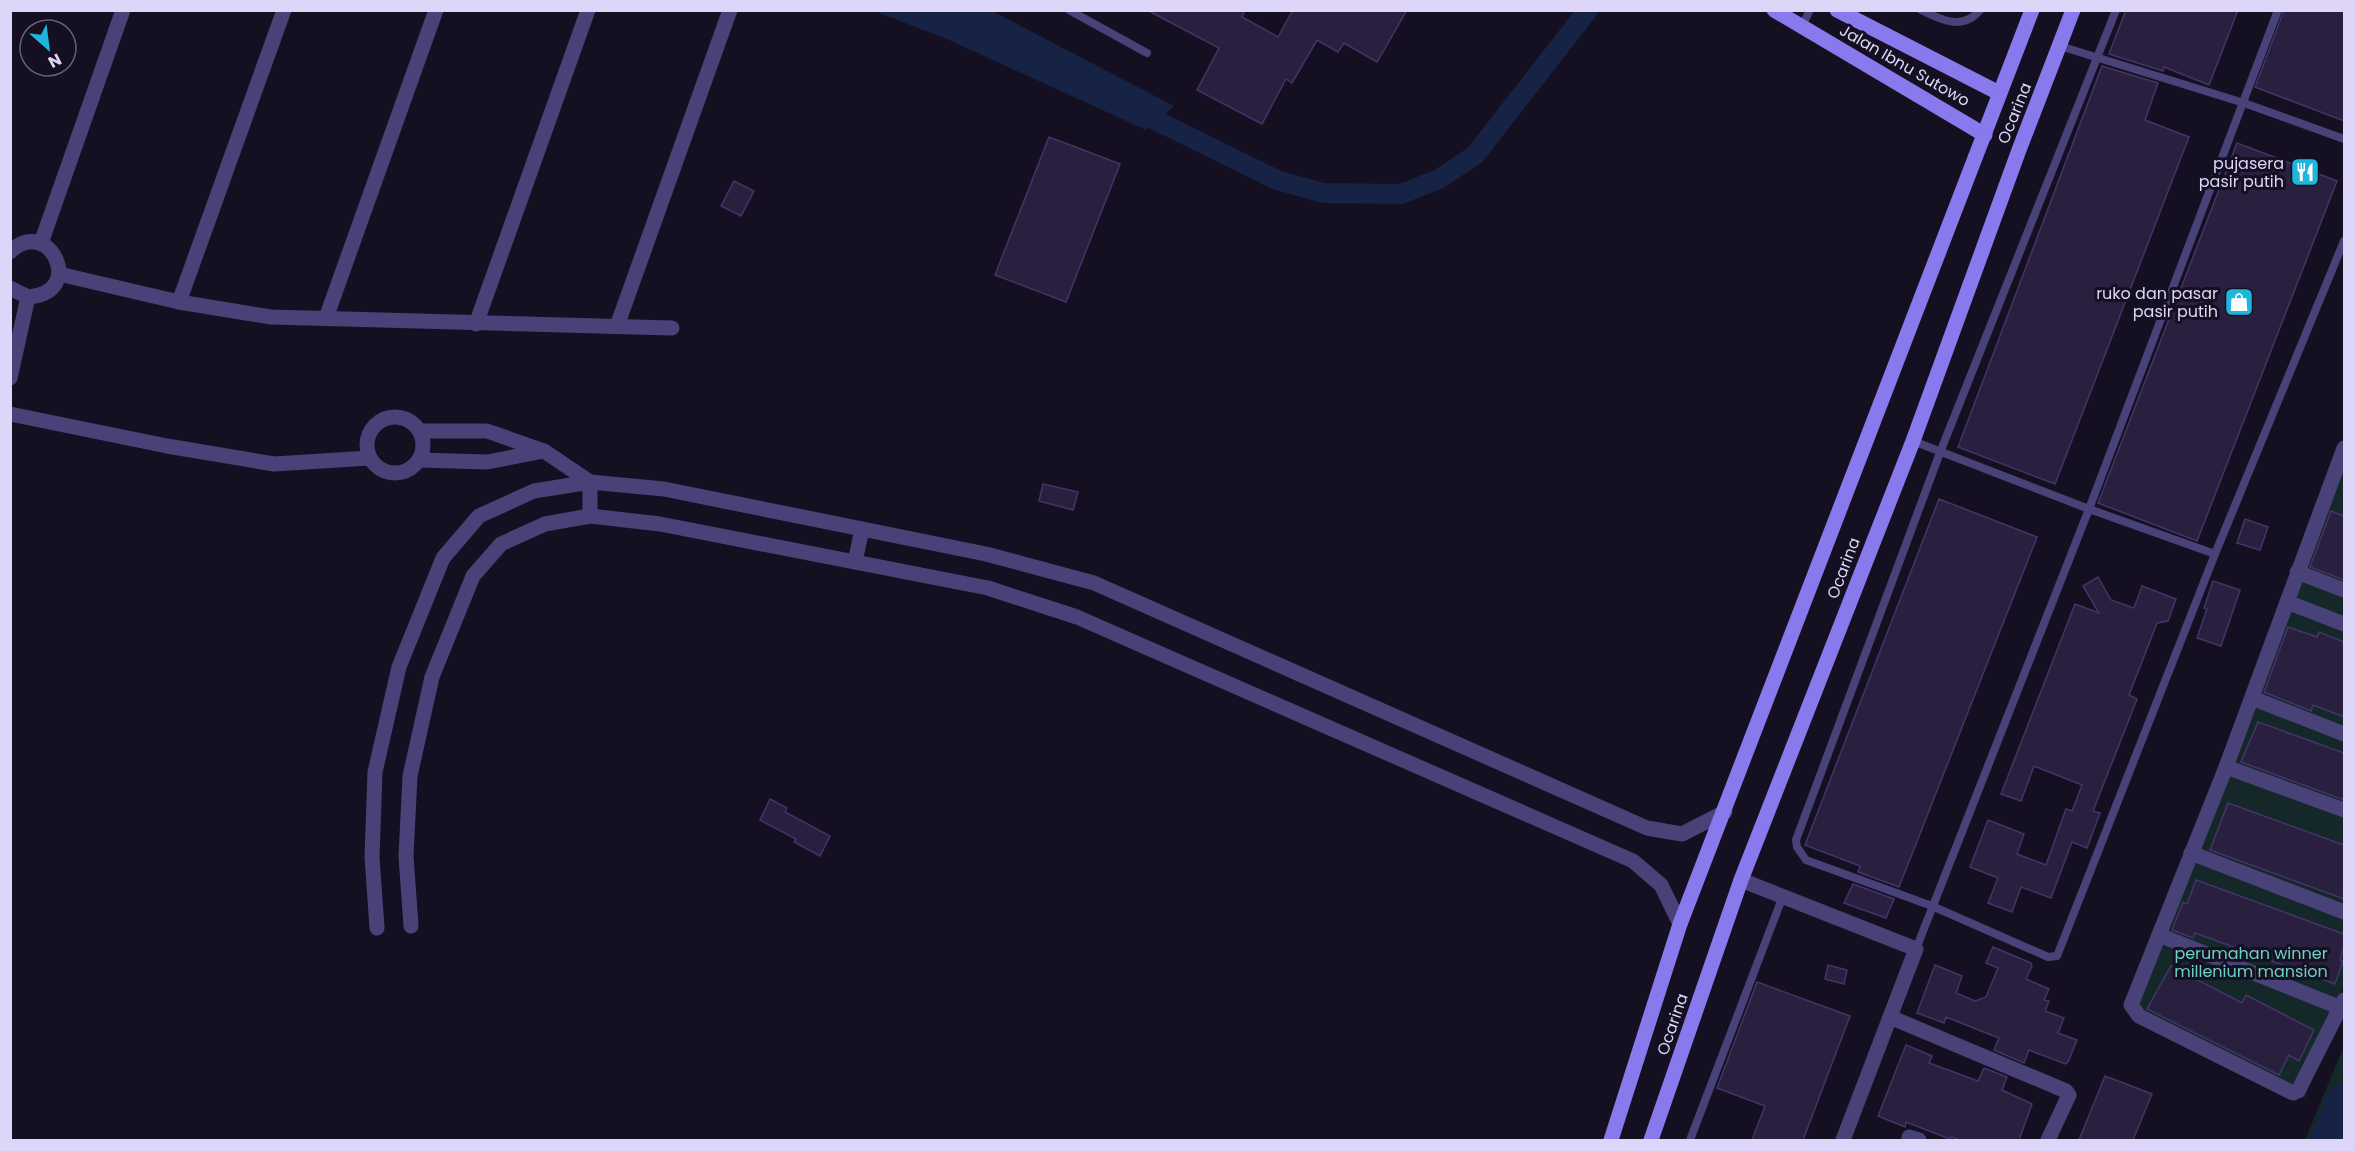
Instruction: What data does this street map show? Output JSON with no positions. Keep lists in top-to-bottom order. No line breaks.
{"streets":{"main road":["Jalan Ibnu Sutowo","Ocarina"]},"crossings":[["Jalan Ibnu Sutowo","Ocarina"]],"parks":["perumahan winner millenium mansion"],"places":{"restaurant":["pujasera pasir putih"],"shop":["ruko dan pasar pasir putih"]},"north":"bottom right"}
